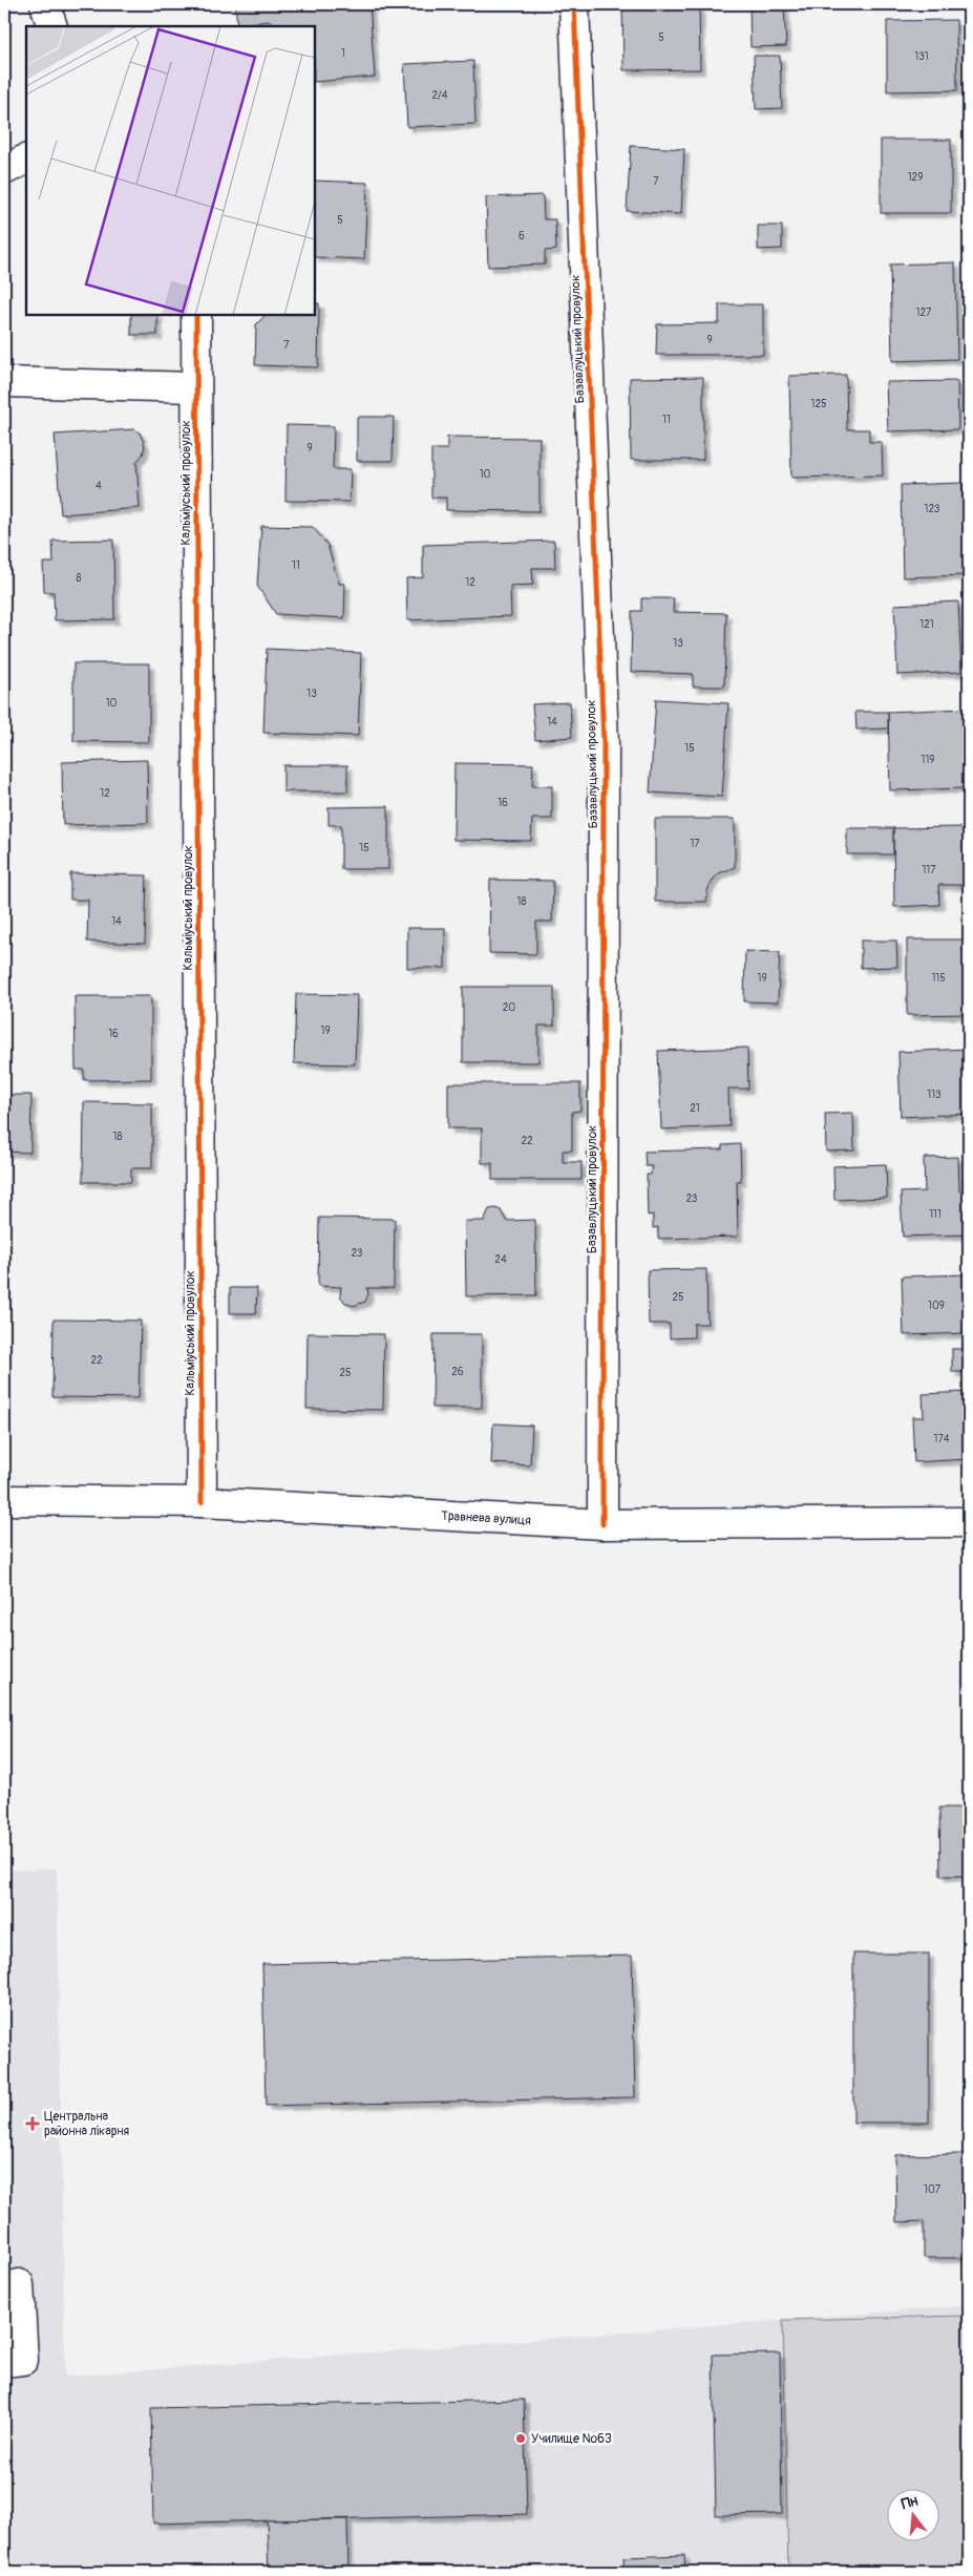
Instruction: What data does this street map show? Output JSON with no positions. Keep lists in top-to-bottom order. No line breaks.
{"streets":{"street":["Базавлуцький провулок","Кальміуський провулок","Травнева вулиця"]},"crossings":[["Базавлуцький провулок","Травнева вулиця"],["Кальміуський провулок","Травнева вулиця"]],"places":{"health":["Центральна районна лікарня"],"other":["Училище №63"]},"house_numbers":["5","1","131","2/4","129","7","5","6","127","9","7","125","11","9","10","4","123","11","8","12","121","13","13","10","14","15","119","12","16","17","15","117","18","14","19","115","20","19","16","113","21","18","22","23","111","23","24","25","109","22","26","25","174","107"],"north":"top"}
